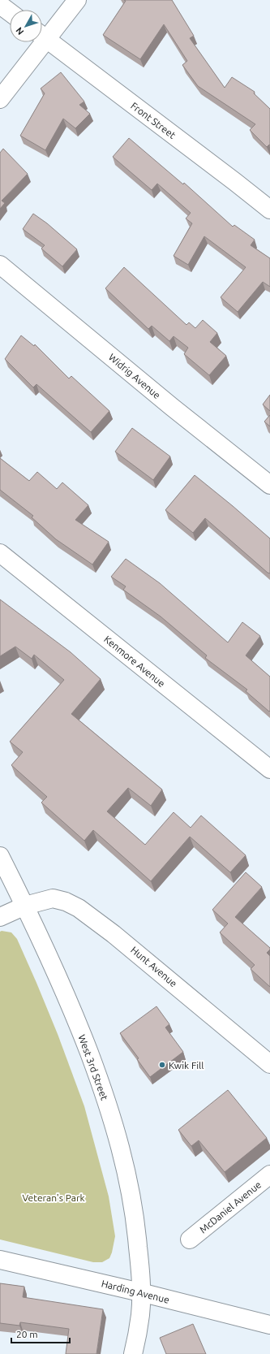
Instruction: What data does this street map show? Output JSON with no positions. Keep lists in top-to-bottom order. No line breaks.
{"streets":{"street":["Front Street","Widrig Avenue","Kenmore Avenue","Hunt Avenue","West 3rd Street","McDaniel Avenue","Harding Avenue"]},"crossings":[["Hunt Avenue","West 3rd Street"],["West 3rd Street","Harding Avenue"]],"parks":["Veteran's Park"],"places":["Kwik Fill"],"scale_bar":"20 m","north":"bottom left"}
